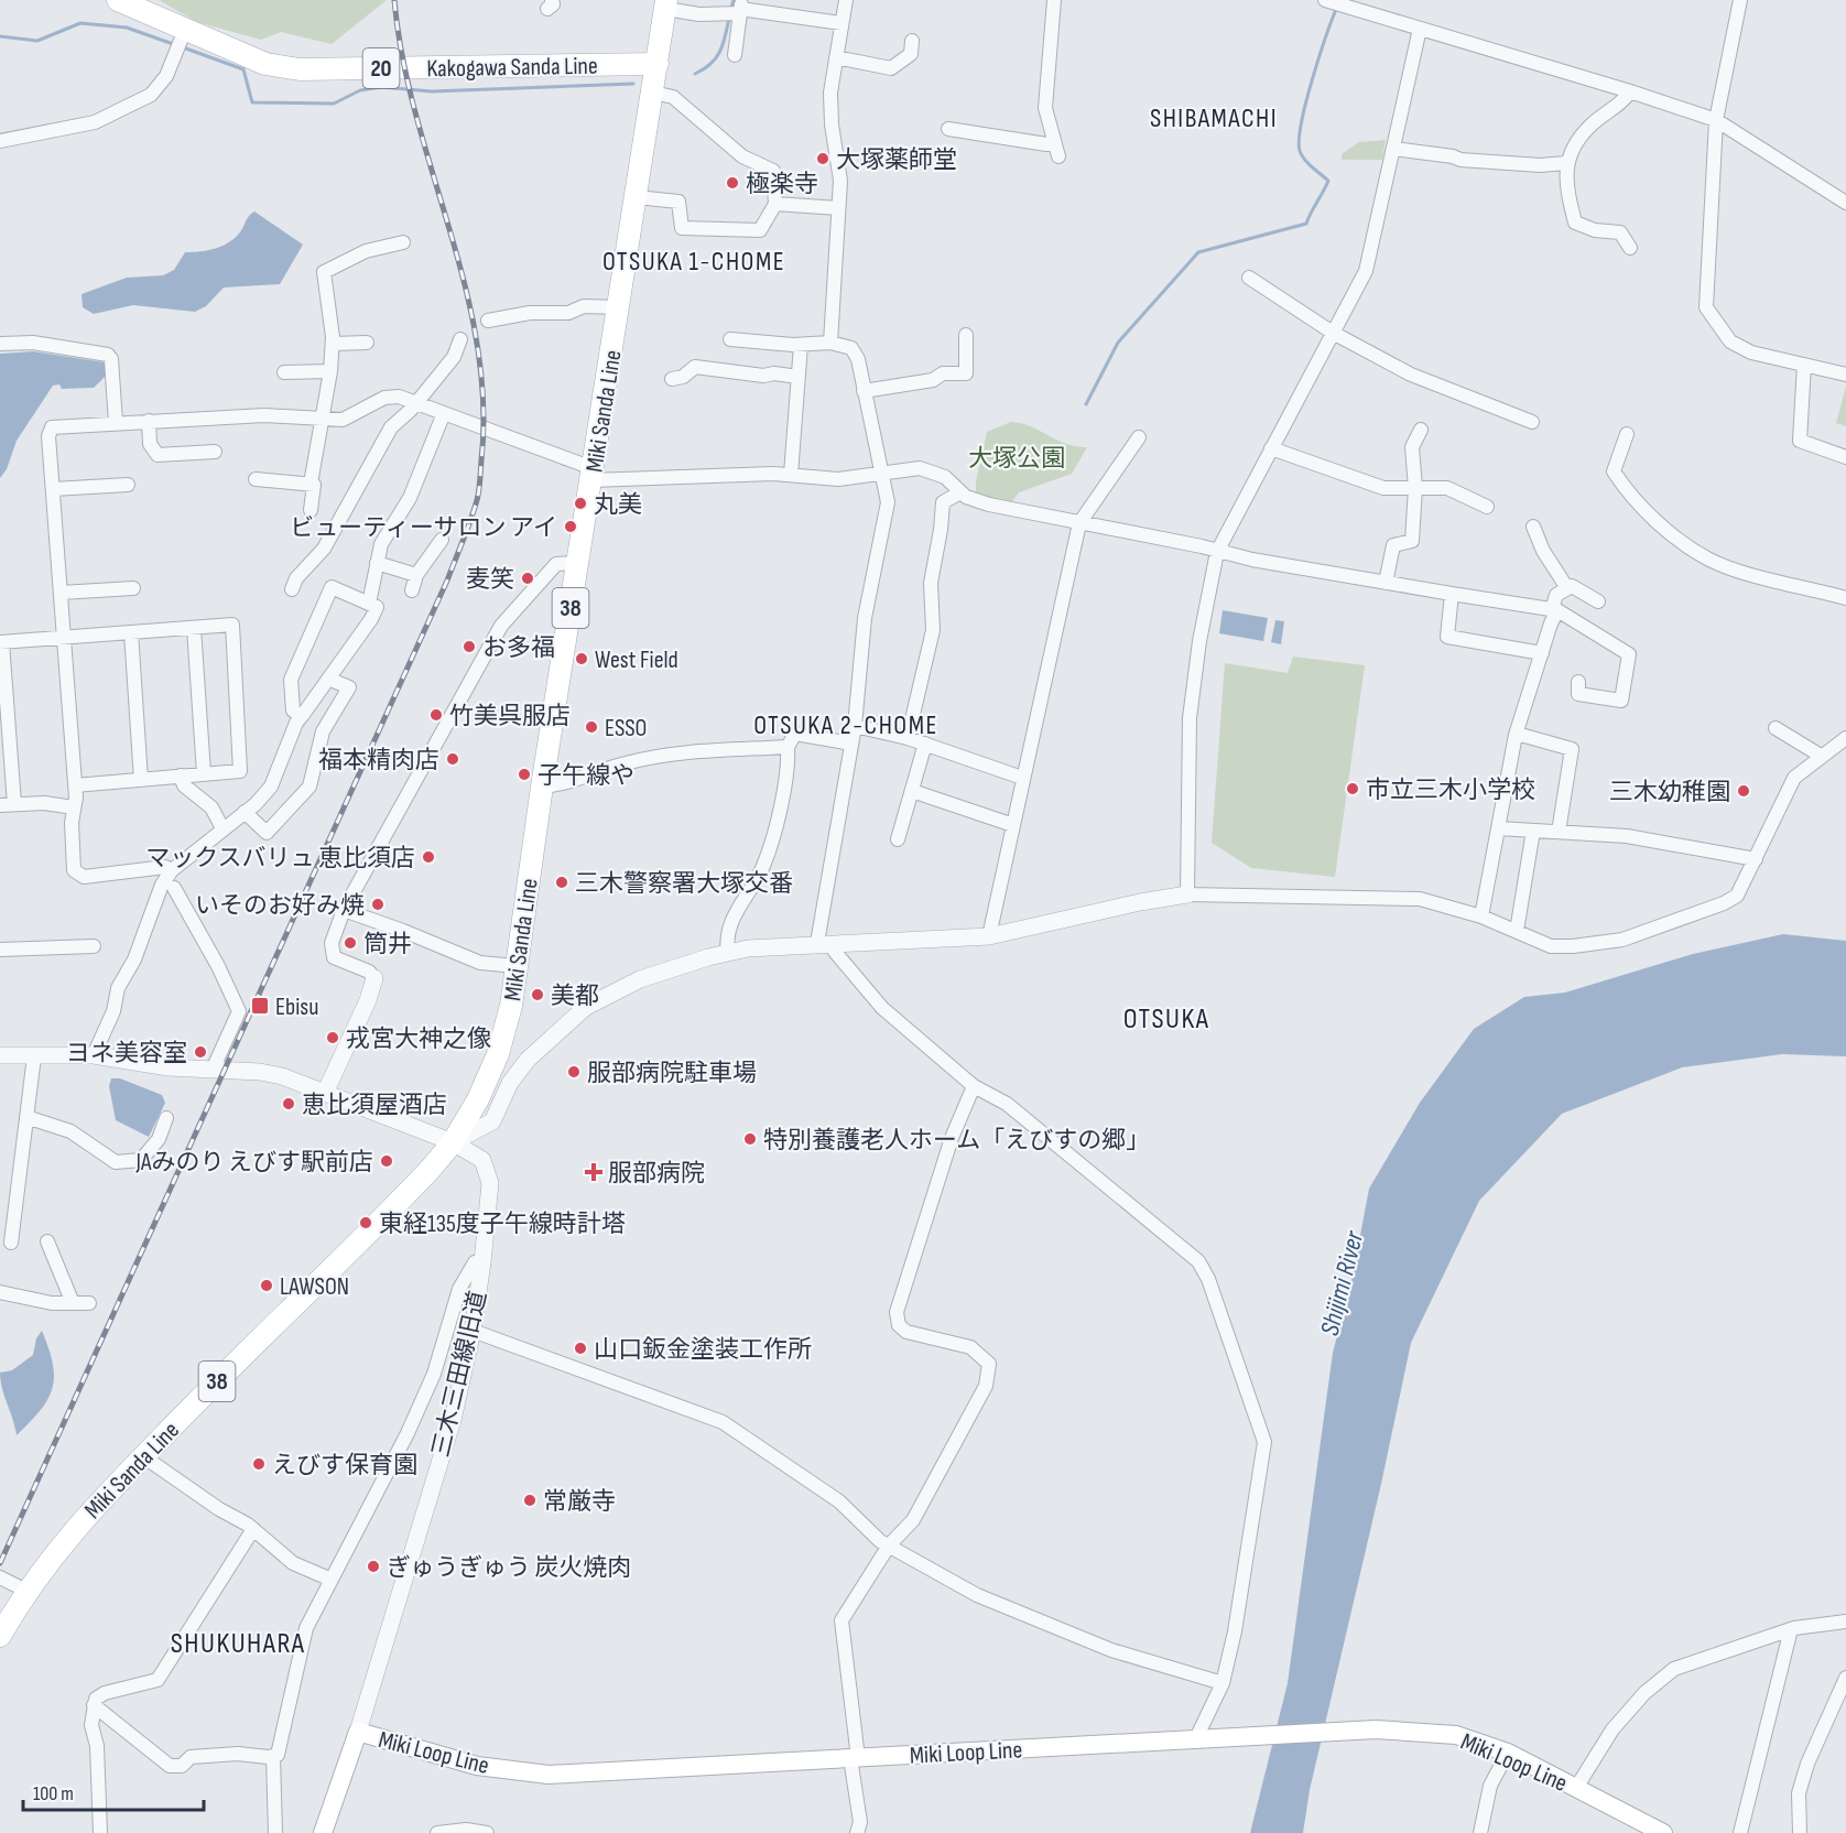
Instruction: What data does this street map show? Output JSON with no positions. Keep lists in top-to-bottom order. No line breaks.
{"streets":{"main road":["Kakogawa Sanda Line","20","Miki Sanda Line","38","Miki Loop Line"],"street":["三木三田線旧道"]},"crossings":[["Kakogawa Sanda Line","Miki Sanda Line"],["Miki Sanda Line","三木三田線旧道"],["三木三田線旧道","Miki Loop Line"]],"districts":["SHIBAMACHI","OTSUKA 1-CHOME","OTSUKA 2-CHOME","OTSUKA","SHUKUHARA"],"water":["Shijimi River"],"parks":["大塚公園"],"places":{"other":["大塚薬師堂","極楽寺","丸美","ビューティーサロン アイ","麦笑","お多福","West Field","竹美呉服店","ESSO","福本精肉店","子午線や","市立三木小学校","三木幼稚園","マックスバリュ 恵比須店","三木警察署大塚交番","いそのお好み焼","筒井","美都","戎宮大神之像","ヨネ美容室","服部病院駐車場","恵比須屋酒店","特別養護老人ホーム「えびすの郷」","JAみのり えびす駅前店","東経135度子午線時計塔","LAWSON","山口鈑金塗装工作所","えびす保育園","常厳寺","ぎゅうぎゅう 炭火焼肉"],"transit":["Ebisu"],"health":["服部病院"]},"scale_bar":"100 m"}
